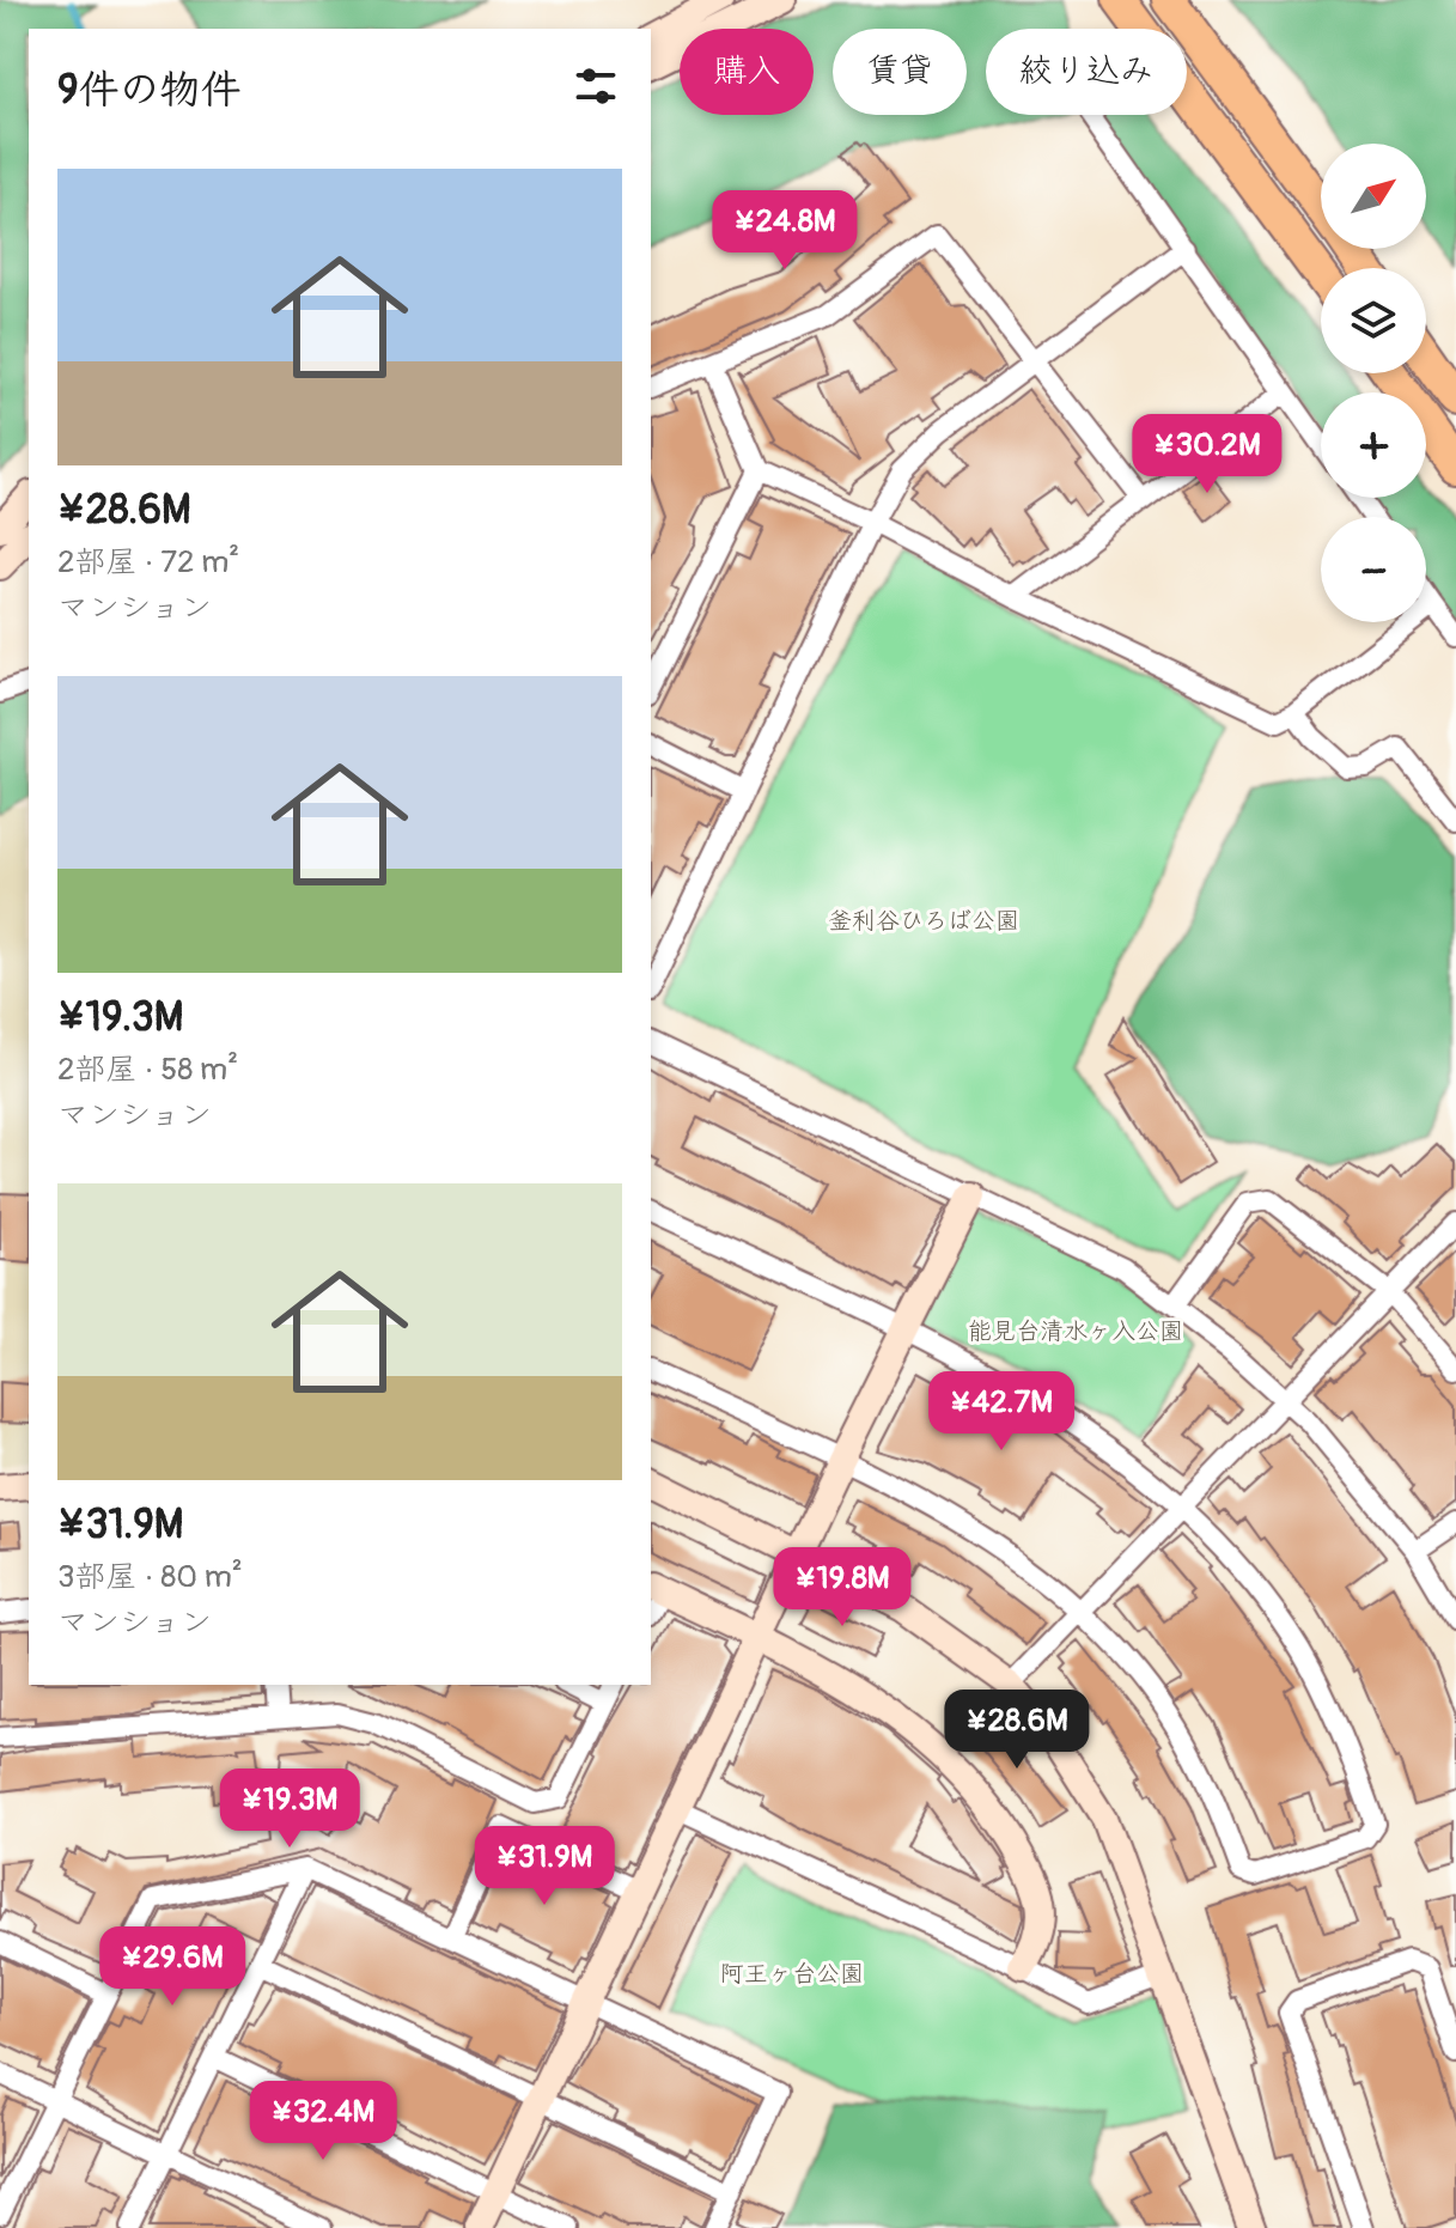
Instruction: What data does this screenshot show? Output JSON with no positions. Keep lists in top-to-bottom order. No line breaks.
{"parks":["釜利谷ひろば公園","能見台清水ヶ入公園","阿王ヶ台公園"],"north":"top right","page":{"chip":["購入","賃貸","絞り込み"],"heading":"9件の物件","map_buttons":["+","−"],"list":[{"name":"¥28.6M","note":"2部屋 · 72 m² · マンション"},{"name":"¥19.3M","note":"2部屋 · 58 m² · マンション"},{"name":"¥31.9M","note":"3部屋 · 80 m² · マンション"}],"price":["¥24.8M","¥30.2M","¥42.7M","¥19.8M","¥28.6M","¥19.3M","¥31.9M","¥29.6M","¥32.4M"]}}
